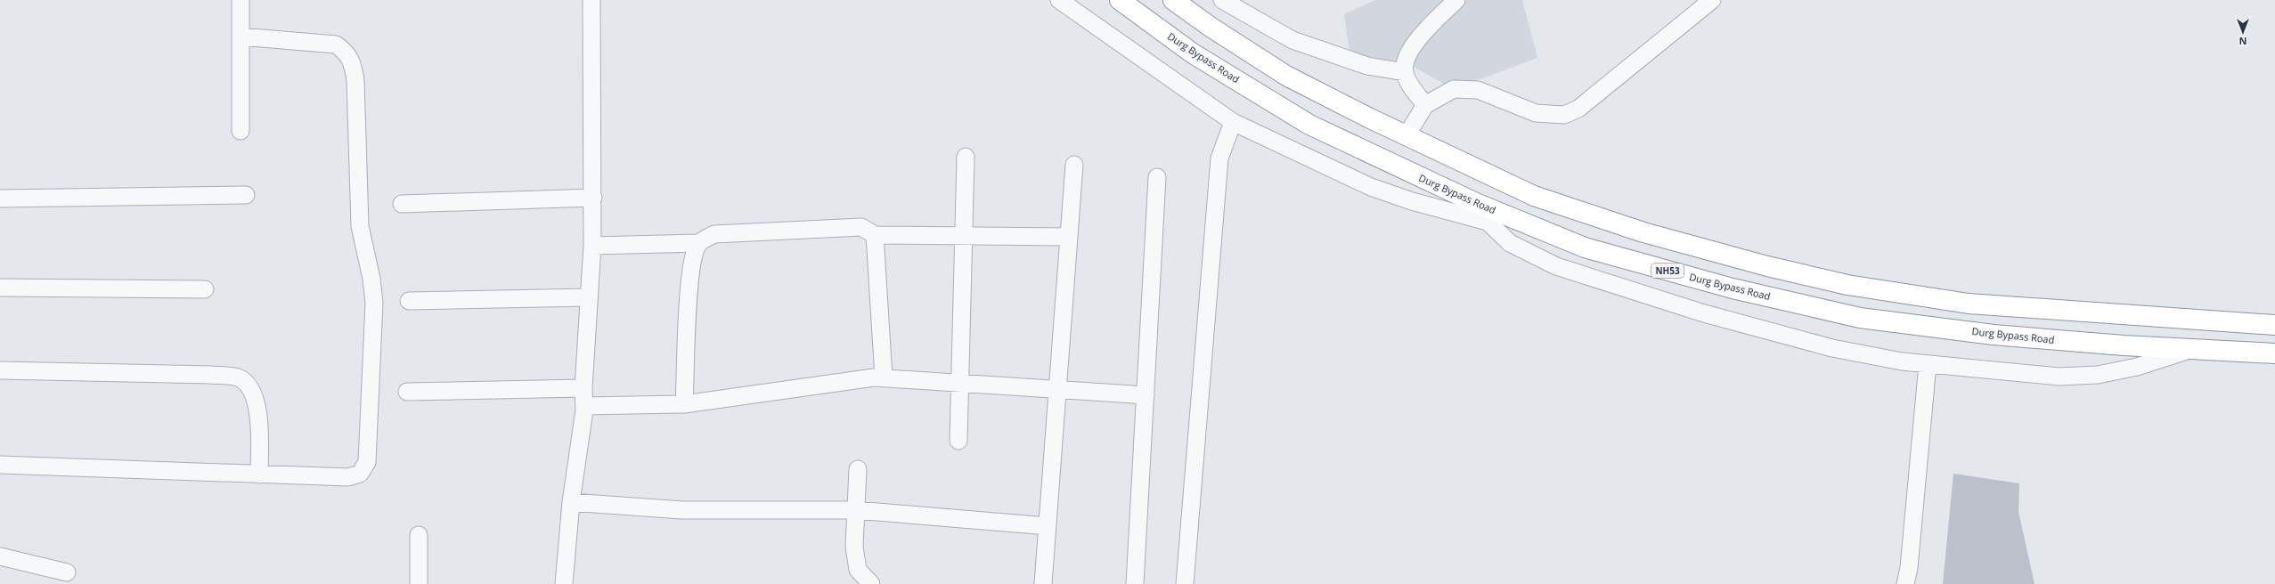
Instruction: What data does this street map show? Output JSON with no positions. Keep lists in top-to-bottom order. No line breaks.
{"streets":{"highway":["Durg Bypass Road","NH53"]},"north":"bottom"}
